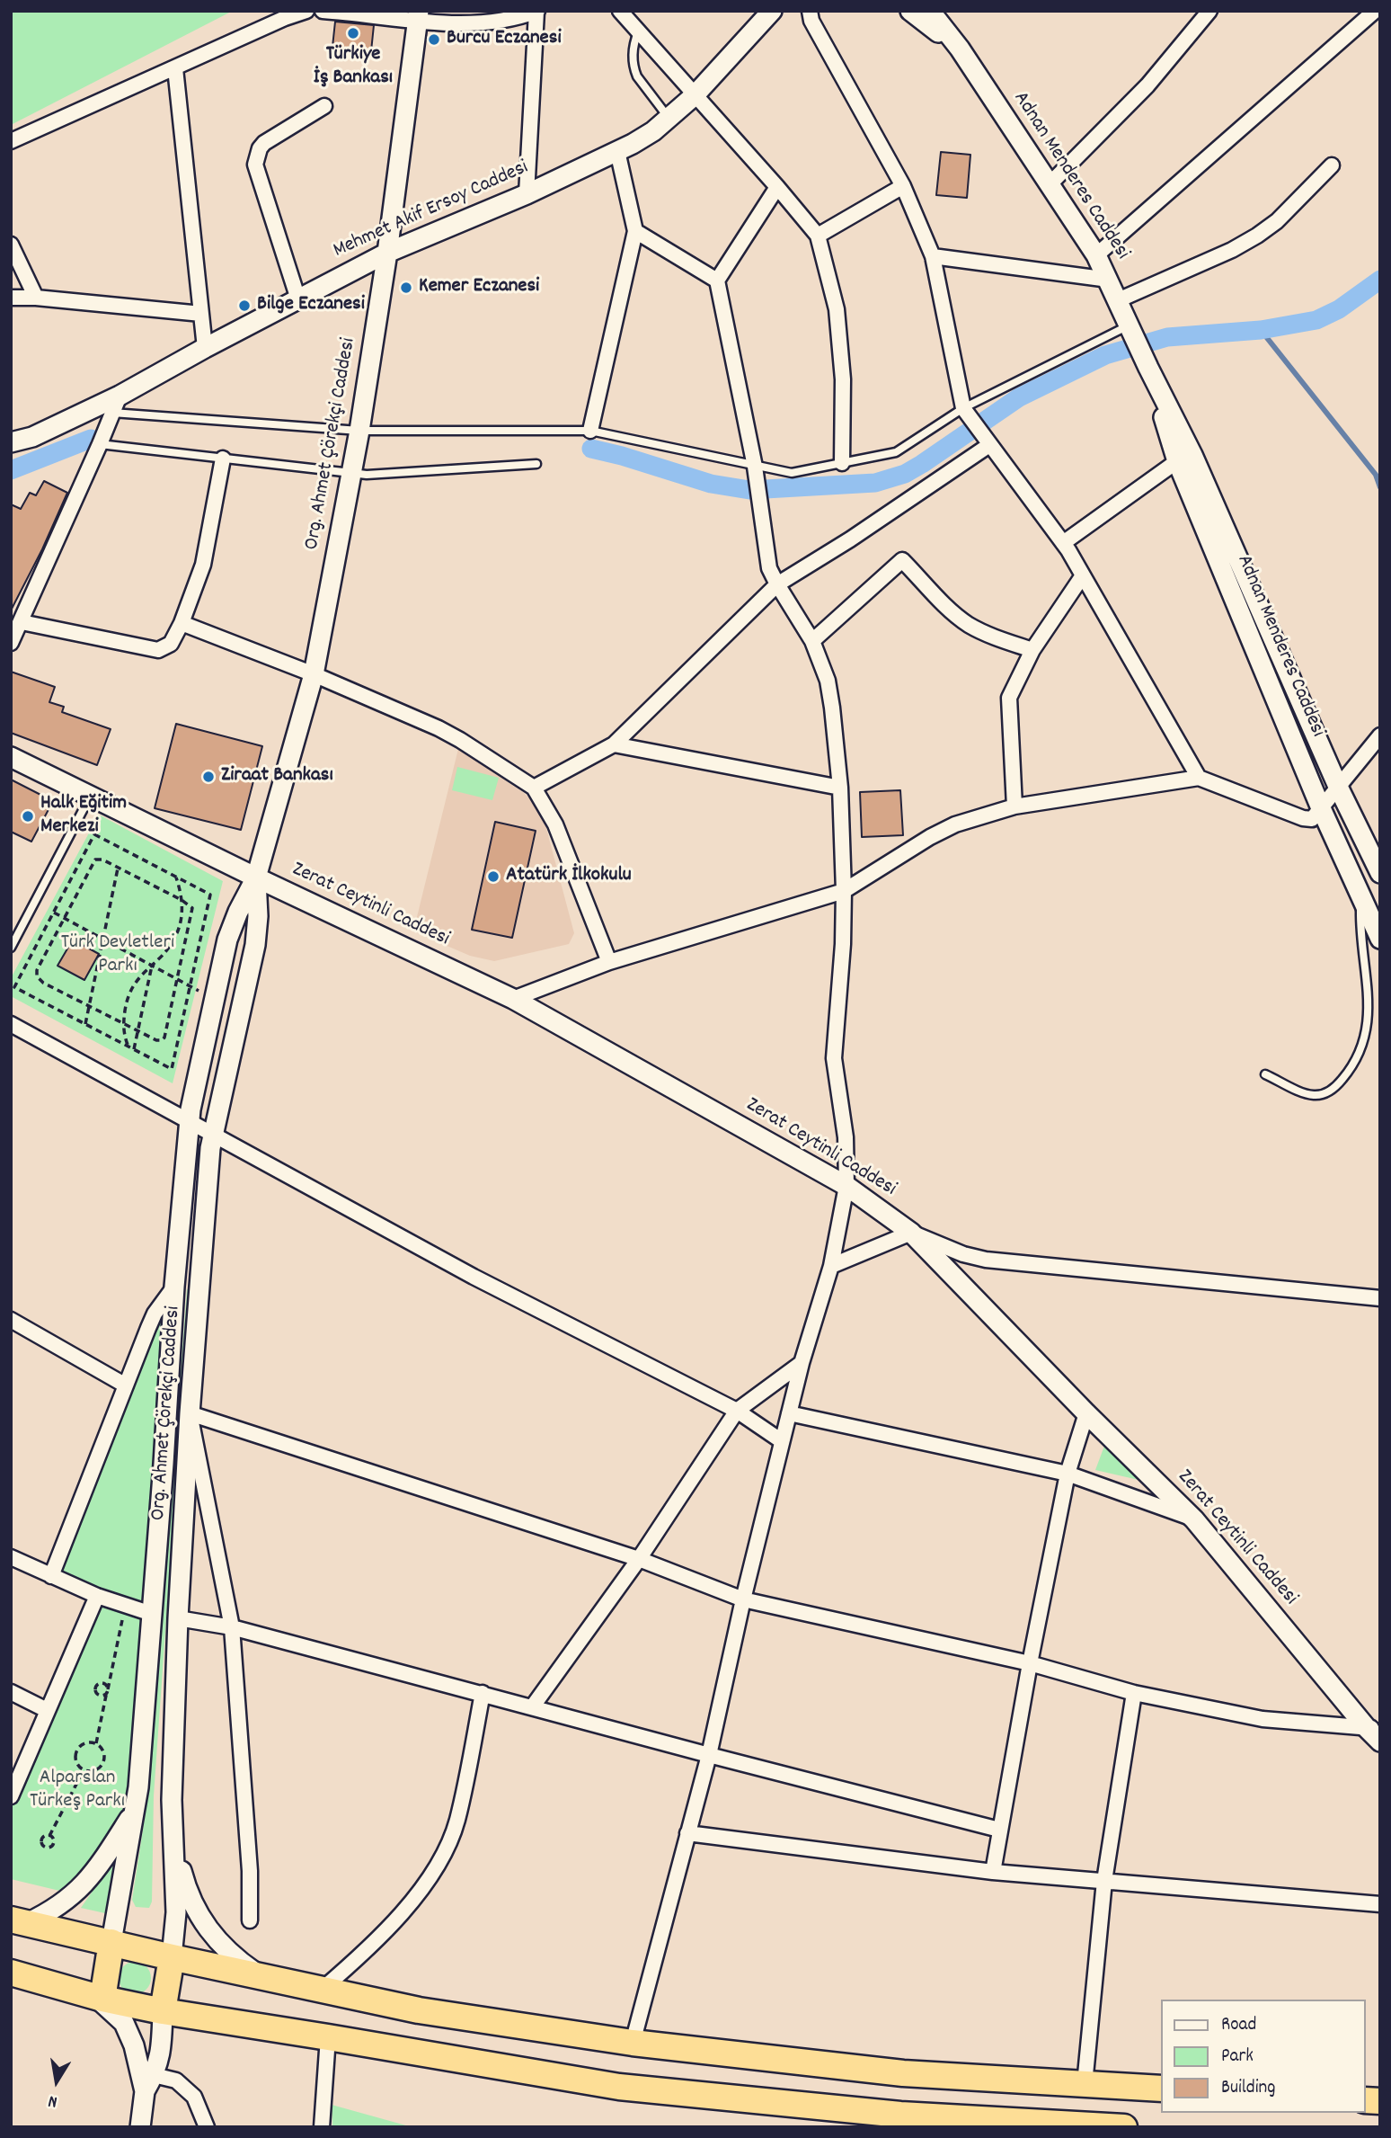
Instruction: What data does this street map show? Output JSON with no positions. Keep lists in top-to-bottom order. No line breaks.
{"streets":{"main road":["Adnan Menderes Caddesi","Mehmet Akif Ersoy Caddesi","Org. Ahmet Çörekçi Caddesi","Zerat Ceytinli Caddesi"]},"crossings":[["Mehmet Akif Ersoy Caddesi","Org. Ahmet Çörekçi Caddesi"],["Org. Ahmet Çörekçi Caddesi","Zerat Ceytinli Caddesi"]],"parks":["Türk Devletleri Parkı","Alparslan Türkeş Parkı"],"places":["Türkiye İş Bankası","Burcu Eczanesi","Kemer Eczanesi","Bilge Eczanesi","Ziraat Bankası","Halk Eğitim Merkezi","Atatürk İlkokulu"],"legend":["Road","Park","Building"],"north":"bottom"}
